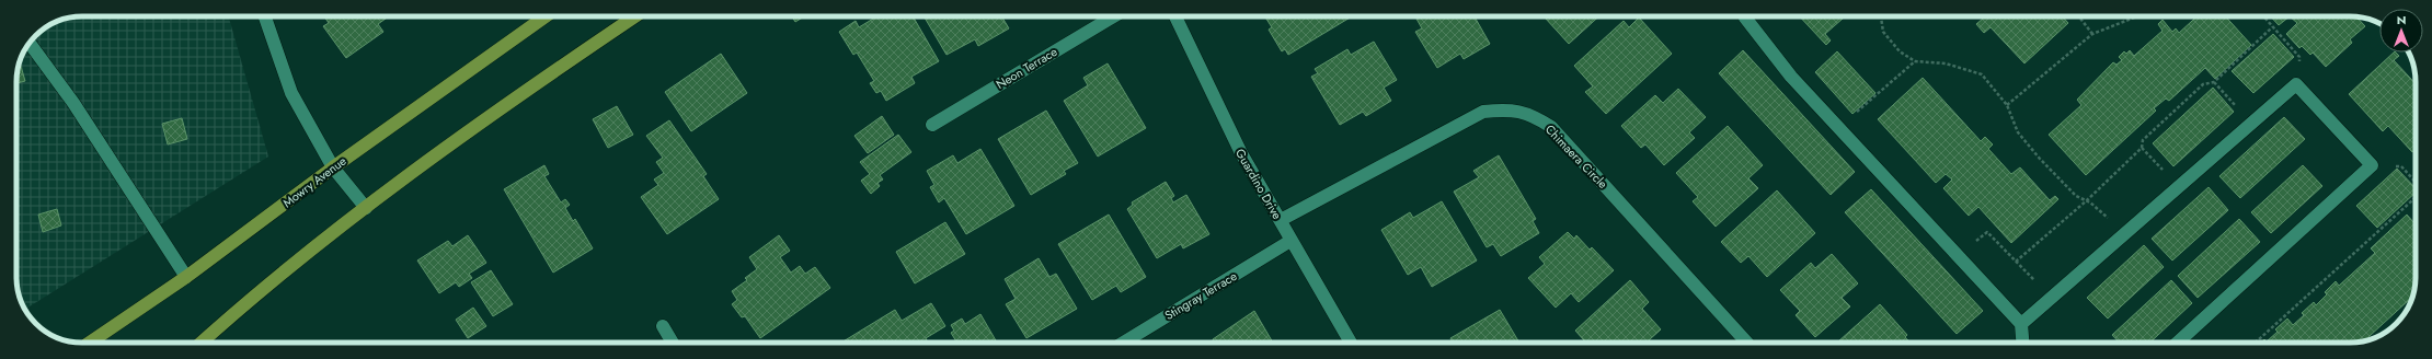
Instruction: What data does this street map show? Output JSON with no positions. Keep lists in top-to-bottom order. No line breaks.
{"streets":{"main road":["Mowry Avenue"],"street":["Neon Terrace","Chimaera Circle","Guardino Drive","Stingray Terrace"]},"crossings":[["Chimaera Circle","Guardino Drive"],["Guardino Drive","Stingray Terrace"]],"north":"top"}
